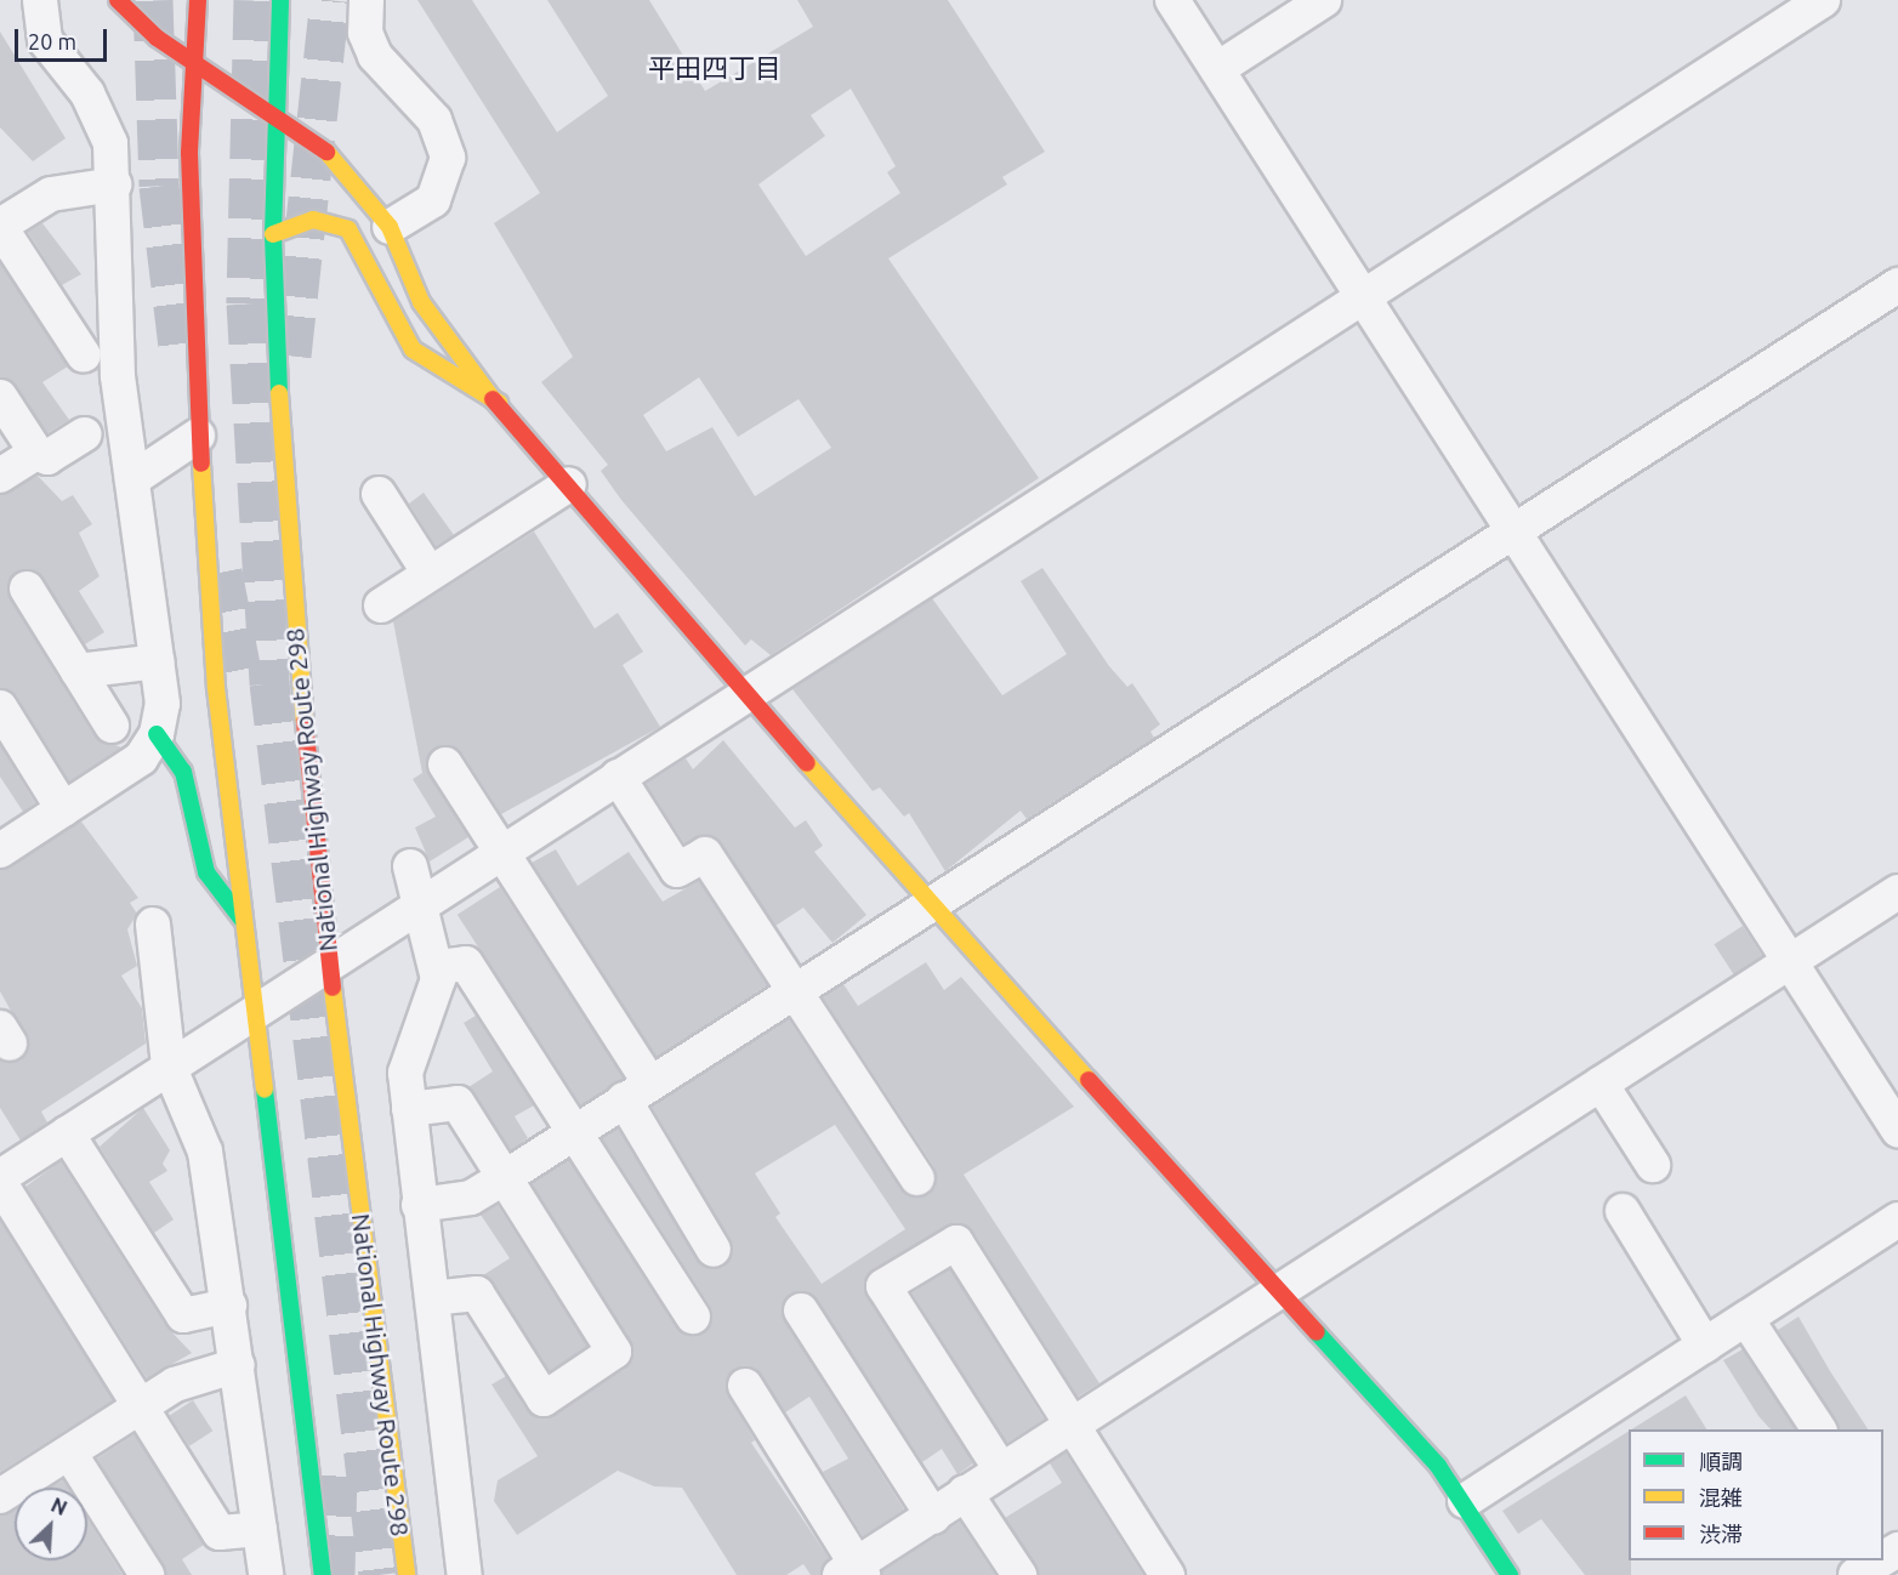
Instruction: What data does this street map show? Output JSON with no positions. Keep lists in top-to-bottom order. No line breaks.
{"streets":{"main road":["National Highway Route 298"]},"districts":["平田四丁目"],"legend":["順調","混雑","渋滞"],"scale_bar":"20 m","north":"top right"}
